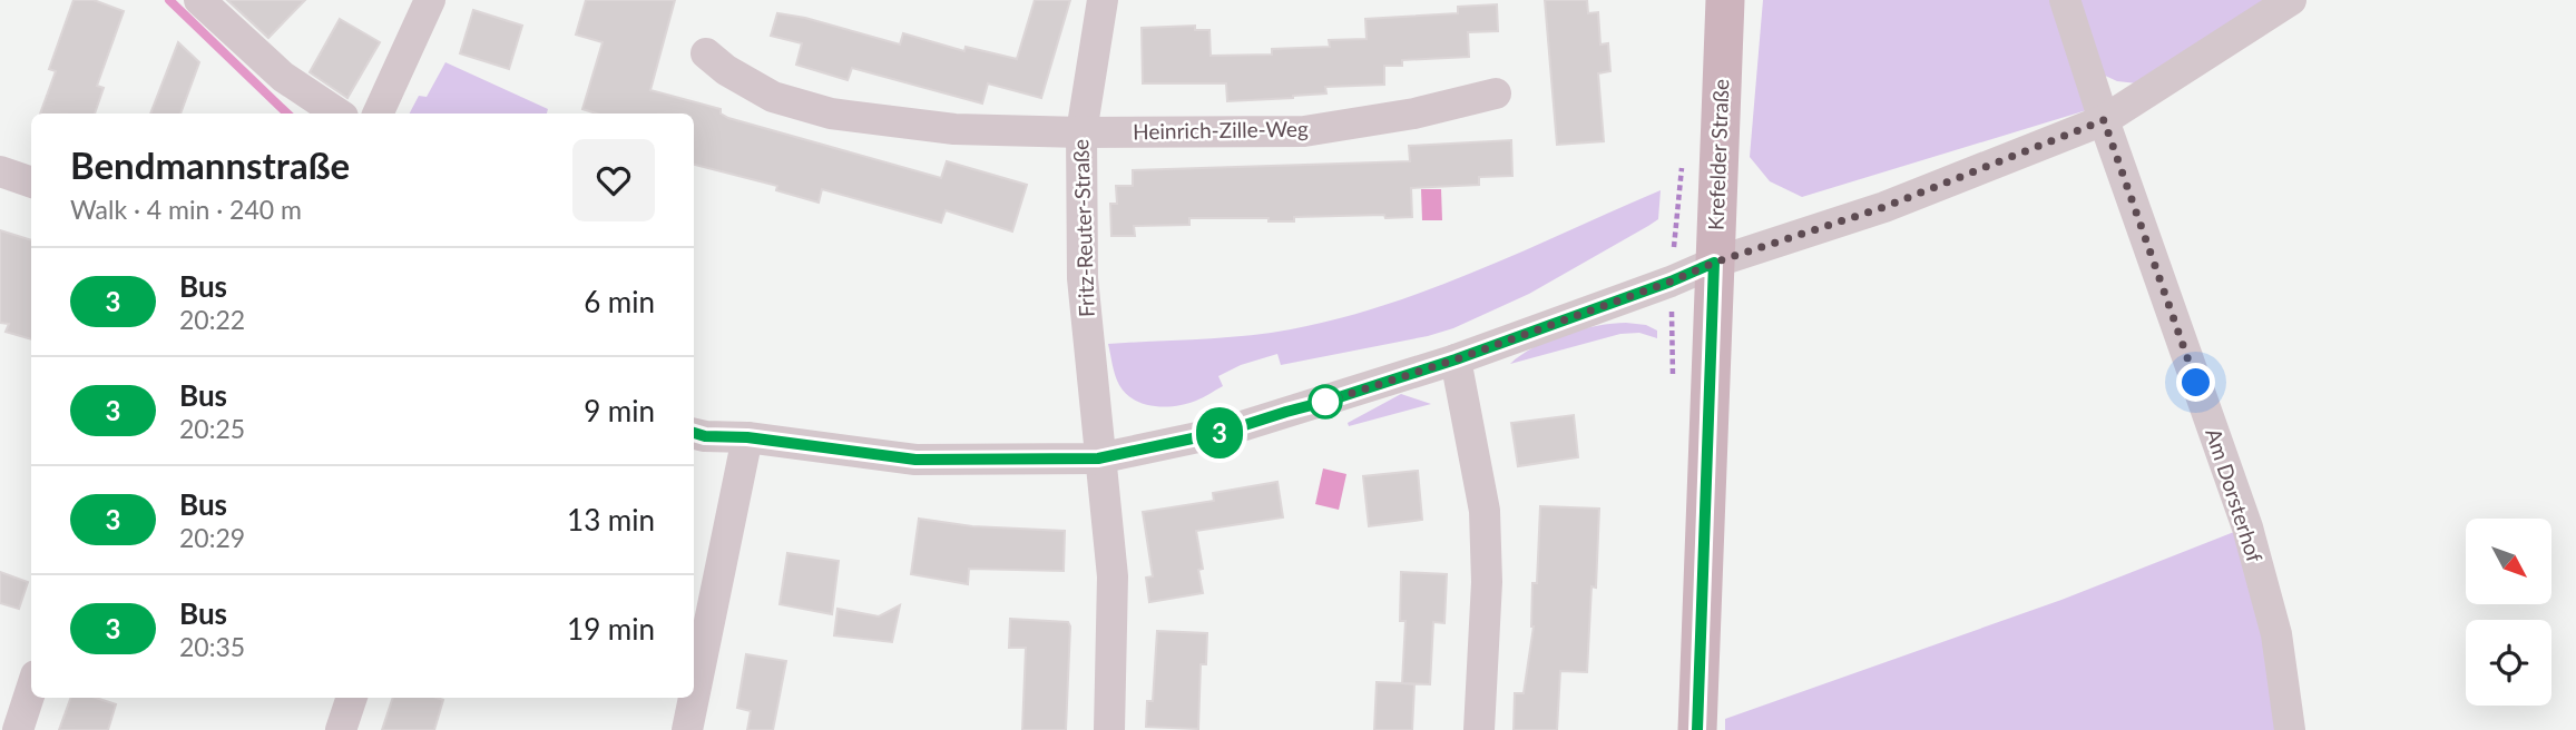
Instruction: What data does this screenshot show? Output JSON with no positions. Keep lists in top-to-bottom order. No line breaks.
{"streets":{"main road":["Krefelder Straße"],"street":["Heinrich-Zille-Weg","Fritz-Reuter-Straße","Am Dorsterhof"]},"crossings":[["Heinrich-Zille-Weg","Fritz-Reuter-Straße"]],"lines":["bus line 3"],"north":"bottom right","page":{"on_map":"3","heading":["Bendmannstraße","Walk · 4 min · 240 m"],"list":[{"mark":"3","name":"Bus","note":"20:22","value":"6 min"},{"mark":"3","name":"Bus","note":"20:25","value":"9 min"},{"mark":"3","name":"Bus","note":"20:29","value":"13 min"},{"mark":"3","name":"Bus","note":"20:35","value":"19 min"}]}}
